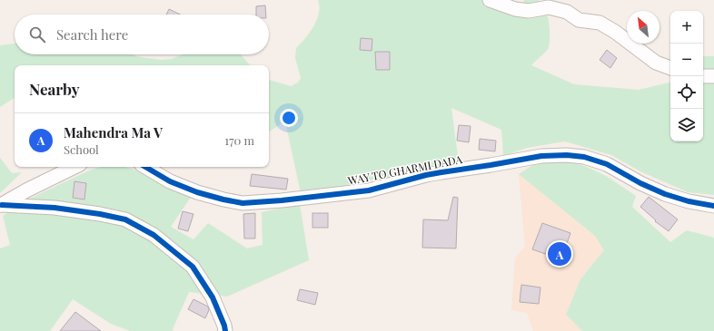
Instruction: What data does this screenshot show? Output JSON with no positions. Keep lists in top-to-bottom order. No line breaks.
{"streets":{"street":["WAY TO GHARMI DADA"]},"north":"top left","page":{"map_buttons":["+","−"],"search":"Search here","heading":"Nearby","list":[{"mark":"A","name":"Mahendra Ma V","note":"School","value":"170 m"}],"pins":"A"}}
